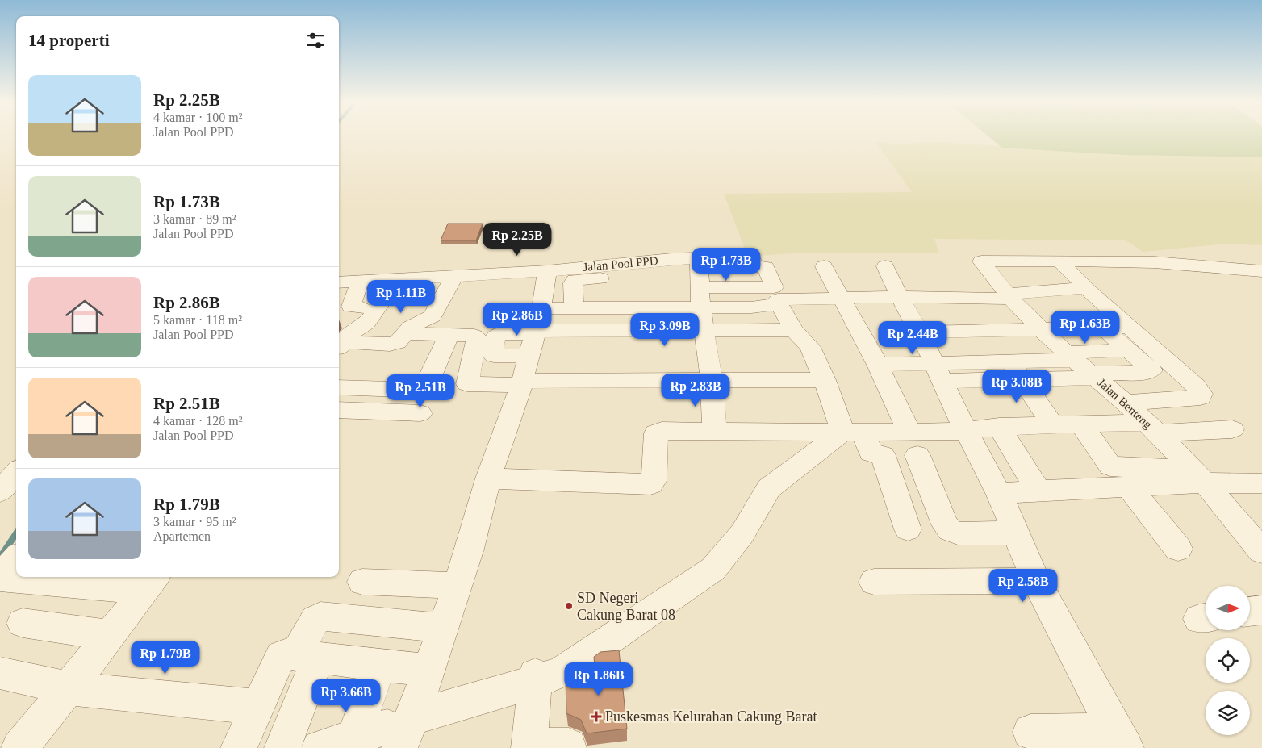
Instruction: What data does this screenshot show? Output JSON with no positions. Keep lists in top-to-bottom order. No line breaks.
{"streets":{"street":["Jalan Pool PPD","Jalan Benteng"]},"places":{"other":["SD Negeri Cakung Barat 08"],"health":["Puskesmas Kelurahan Cakung Barat"]},"north":"right","page":{"heading":"14 properti","list":[{"name":"Rp 2.25B","note":"4 kamar · 100 m² · Jalan Pool PPD"},{"name":"Rp 1.73B","note":"3 kamar · 89 m² · Jalan Pool PPD"},{"name":"Rp 2.86B","note":"5 kamar · 118 m² · Jalan Pool PPD"},{"name":"Rp 2.51B","note":"4 kamar · 128 m² · Jalan Pool PPD"},{"name":"Rp 1.79B","note":"3 kamar · 95 m² · Apartemen"}],"price":["Rp 2.25B","Rp 1.73B","Rp 1.11B","Rp 2.86B","Rp 1.63B","Rp 3.09B","Rp 2.44B","Rp 3.08B","Rp 2.83B","Rp 2.51B","Rp 2.58B","Rp 1.79B","Rp 1.86B","Rp 3.66B"]}}
